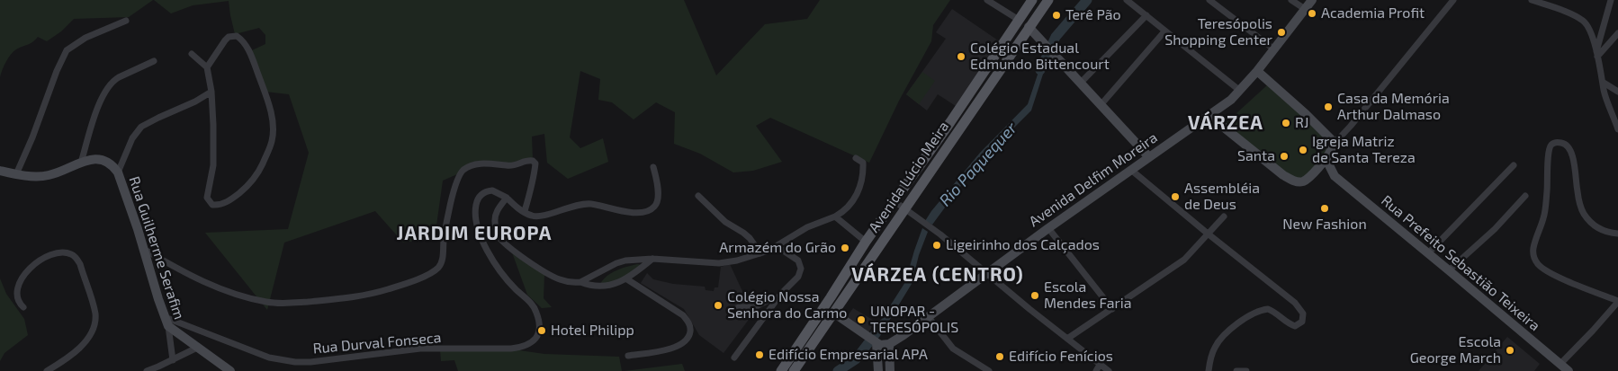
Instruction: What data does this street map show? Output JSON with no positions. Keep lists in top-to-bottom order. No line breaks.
{"streets":{"main road":["Avenida Lúcio Meira","Avenida Delfim Moreira","Rua Guilherme Serafim","Rua Prefeito Sebastião Teixeira"],"street":["Rua Durval Fonseca"]},"crossings":[["Rua Guilherme Serafim","Rua Durval Fonseca"]],"districts":["VÁRZEA","JARDIM EUROPA","VÁRZEA (CENTRO)"],"water":["Rio Paquequer"],"places":["Academia Profit","Terê Pão","Teresópolis Shopping Center","Colégio Estadual Edmundo Bittencourt","Casa da Memória Arthur Dalmaso","RJ","Igreja Matriz de Santa Tereza","Santa","Assembléia de Deus","New Fashion","Ligeirinho dos Calçados","Armazém do Grão","Escola Mendes Faria","Colégio Nossa Senhora do Carmo","UNOPAR - TERESÓPOLIS","Hotel Philipp","Escola George March","Edifício Empresarial APA","Edifício Fenícios"]}
